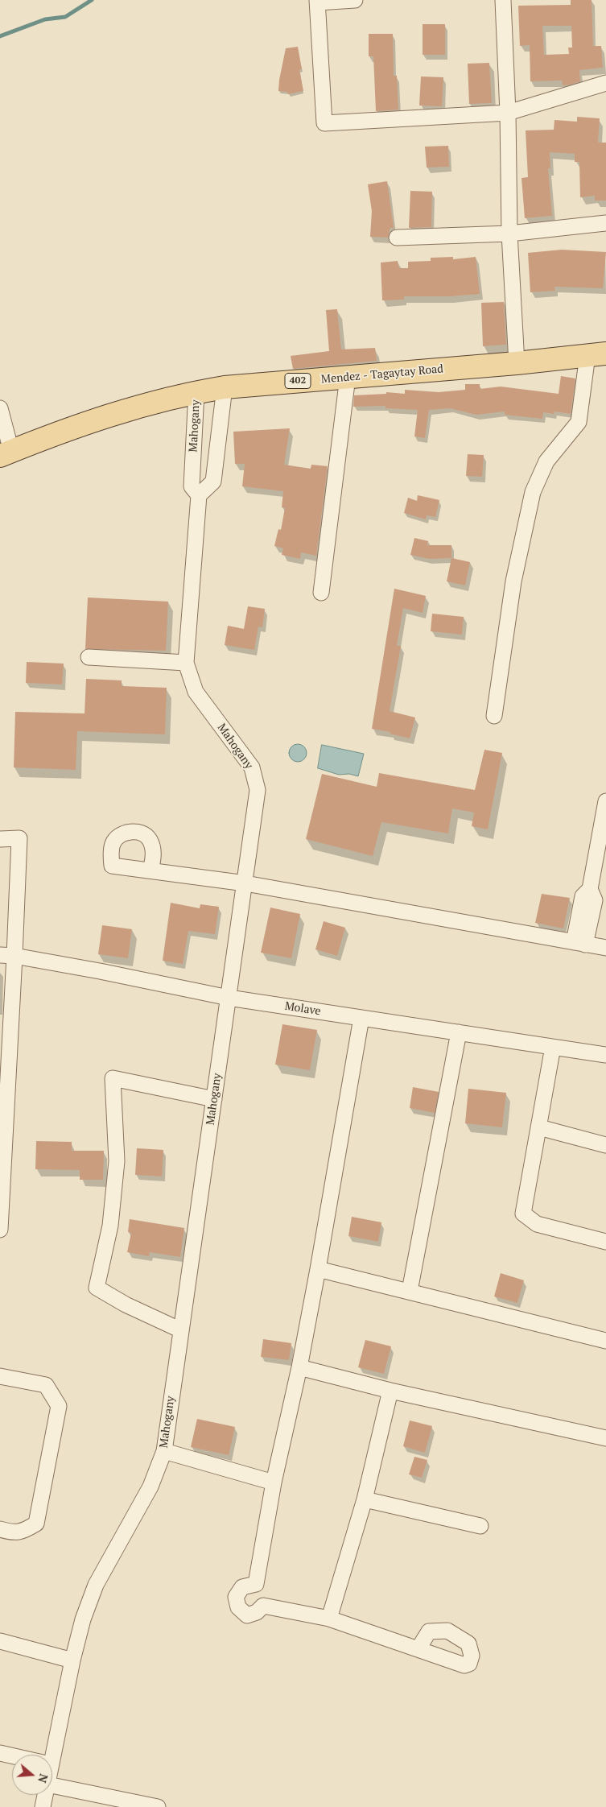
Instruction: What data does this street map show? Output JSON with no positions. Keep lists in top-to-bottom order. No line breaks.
{"streets":{"main road":["Mendez - Tagaytay Road","402"],"street":["Mahogany","Molave"]},"crossings":[["Mendez - Tagaytay Road","Mahogany"],["Mahogany","Molave"]],"north":"right"}
